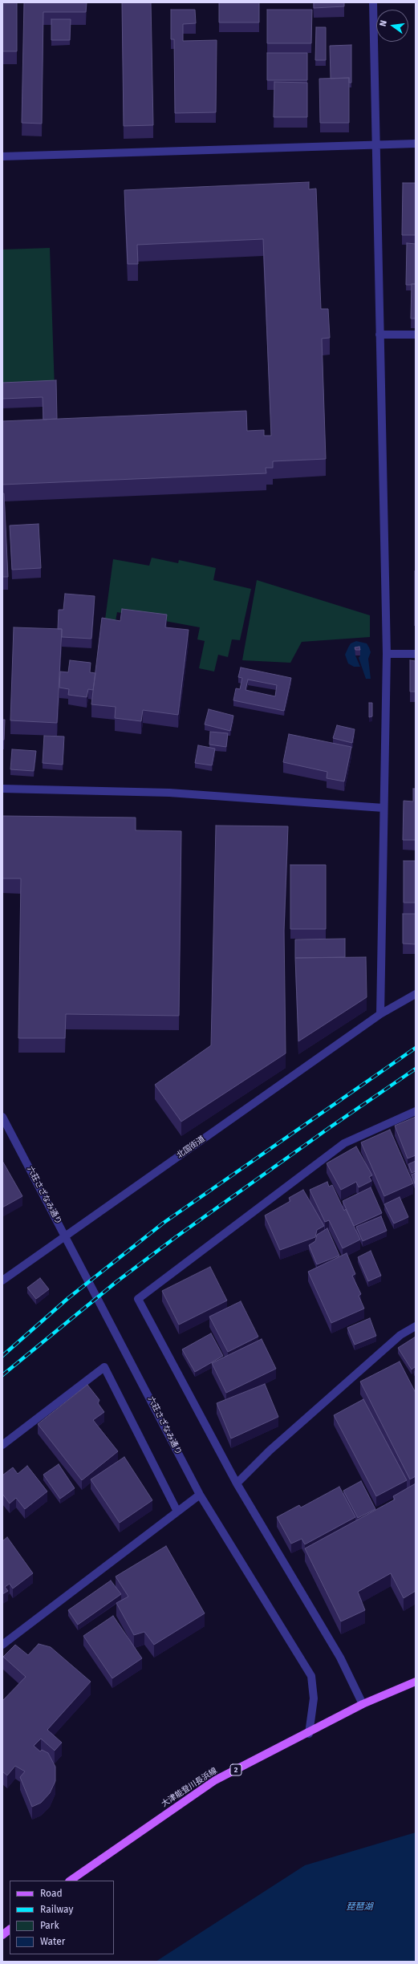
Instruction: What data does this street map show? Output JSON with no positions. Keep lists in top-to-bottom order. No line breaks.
{"streets":{"main road":["2","大津能登川長浜線"],"street":["北国街道","六荘さざなみ通り"]},"crossings":[["六荘さざなみ通り","大津能登川長浜線"]],"water":["琵琶湖"],"legend":["Road","Railway","Park","Water"],"north":"left"}
